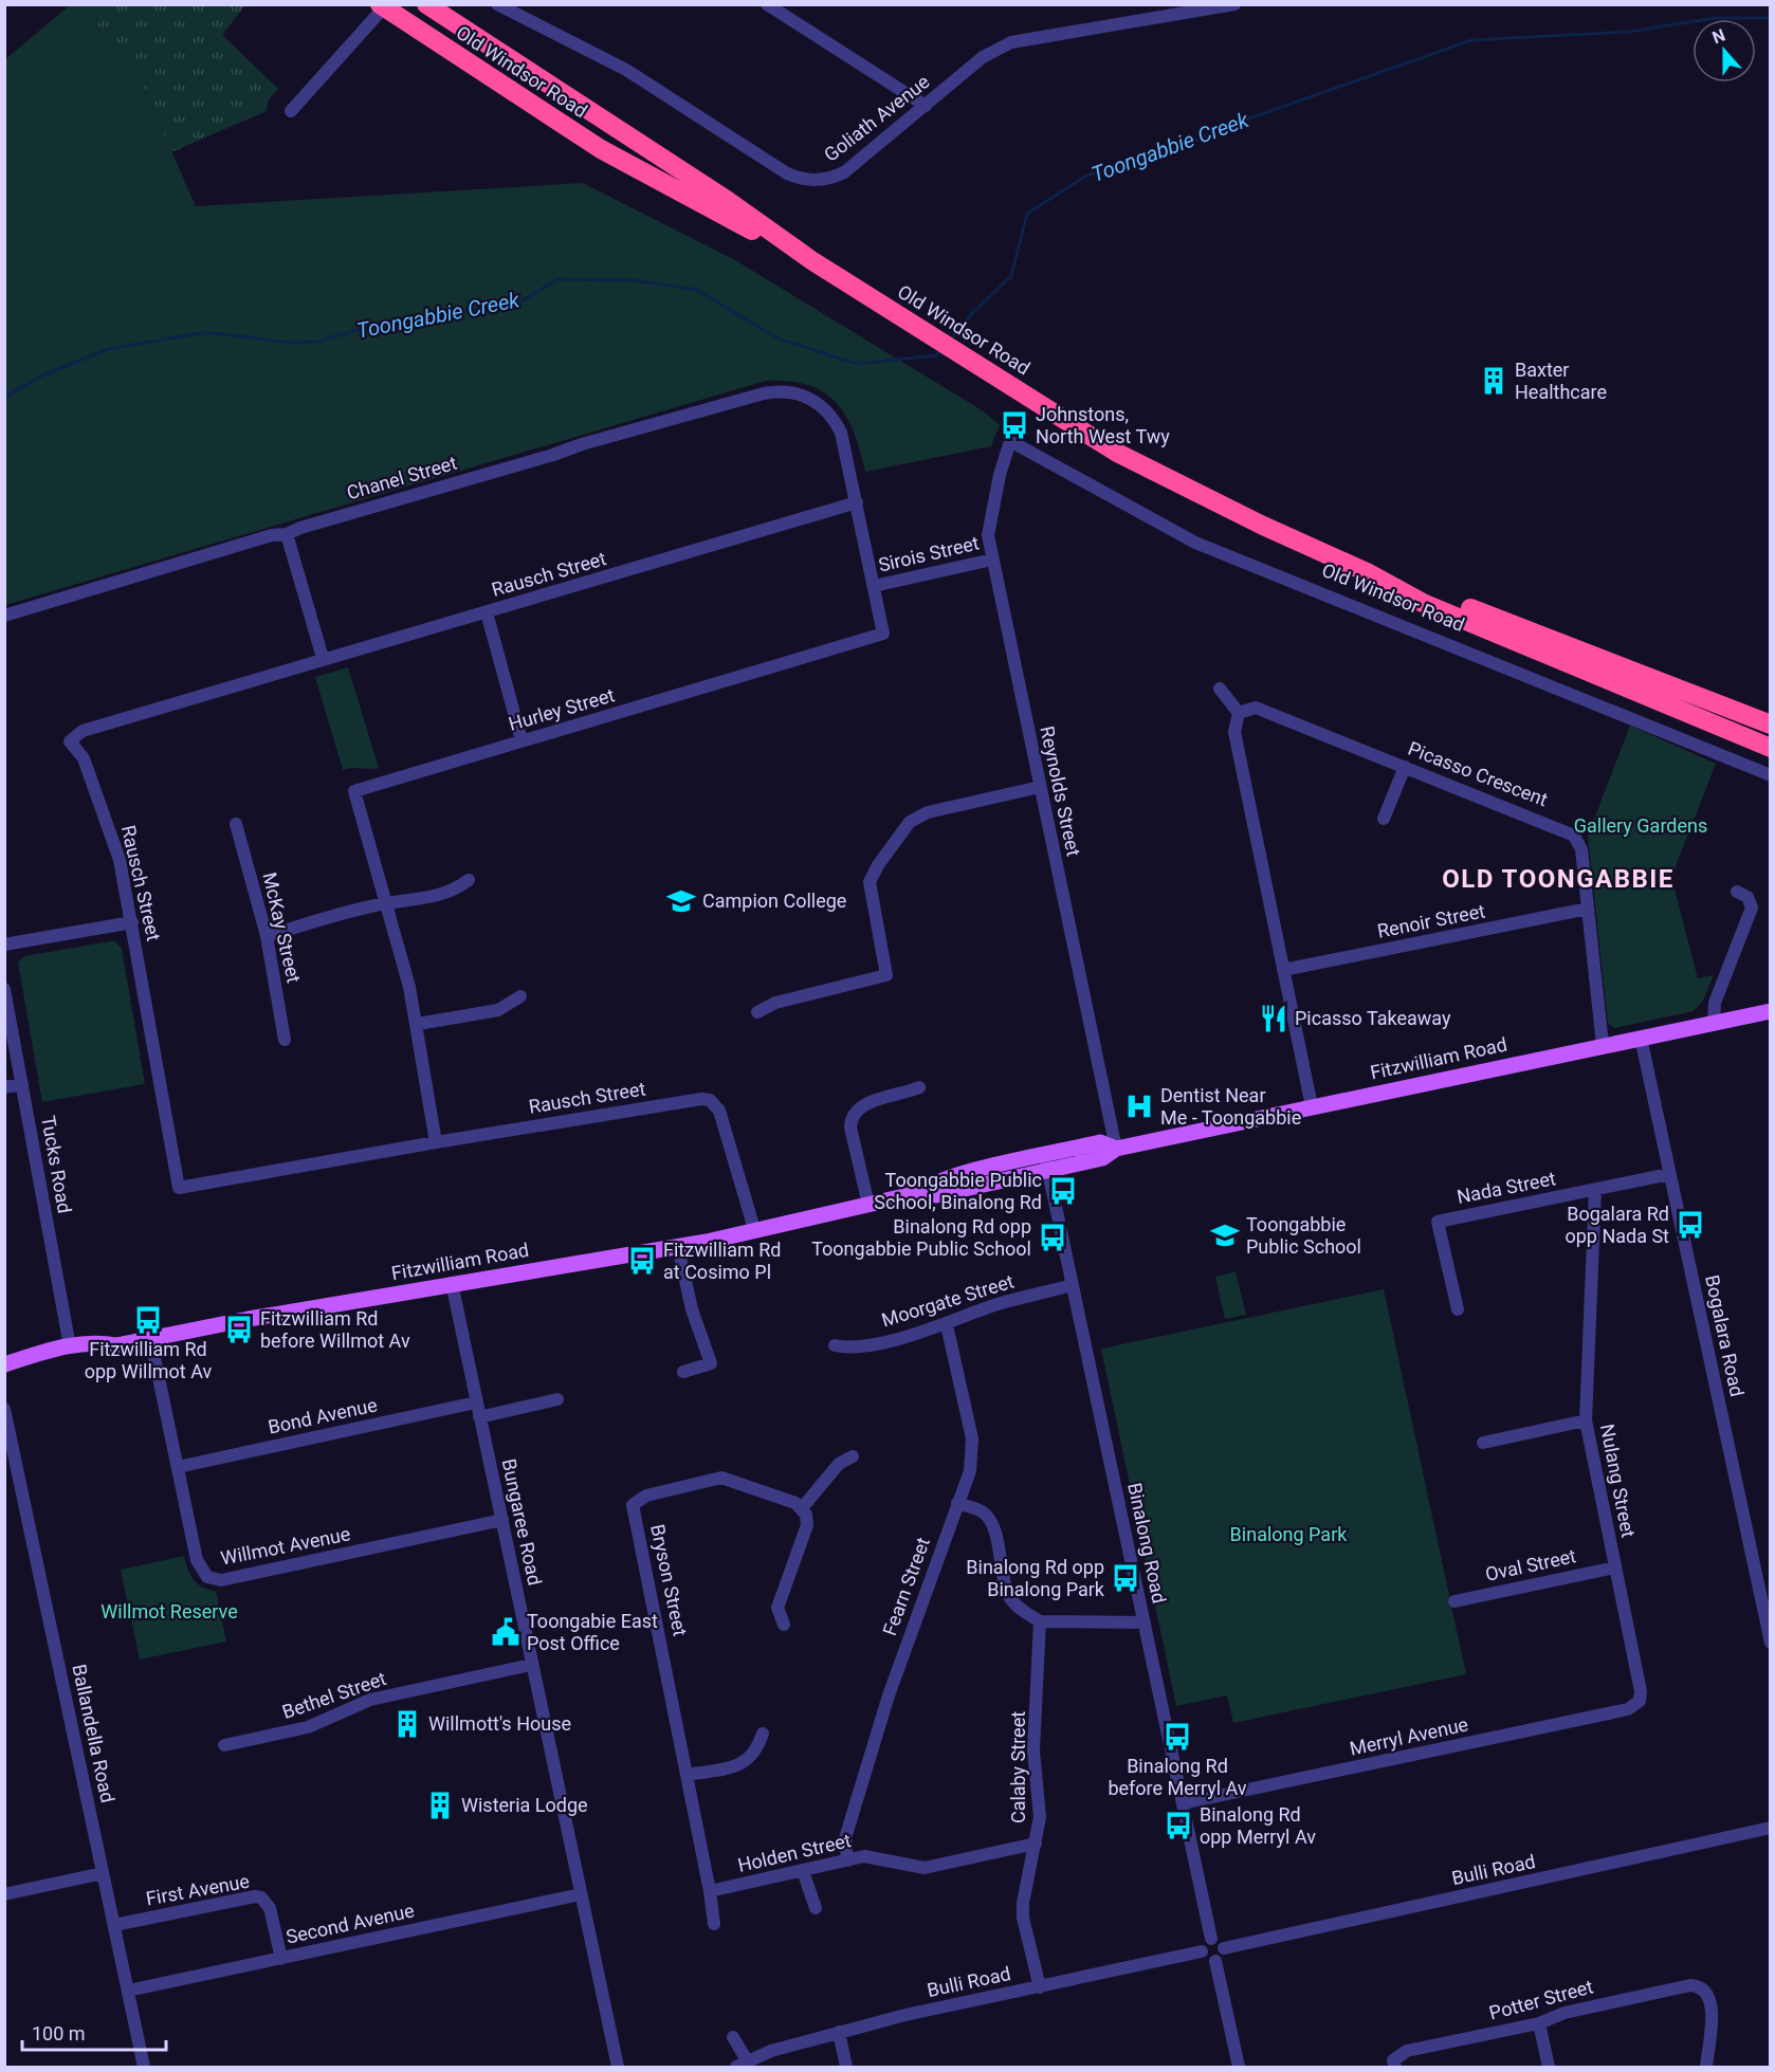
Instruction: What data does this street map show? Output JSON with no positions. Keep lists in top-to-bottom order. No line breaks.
{"streets":{"highway":["Old Windsor Road"],"main road":["Fitzwilliam Road"],"street":["Goliath Avenue","Chanel Street","Sirois Street","Rausch Street","Hurley Street","Picasso Crescent","Reynolds Street","Renoir Street","McKay Street","Tucks Road","Nada Street","Moorgate Street","Bogalara Road","Bond Avenue","Nulang Street","Bungaree Road","Binalong Road","Willmot Avenue","Oval Street","Bryson Street","Fearn Street","Bethel Street","Ballandella Road","Merryl Avenue","Calaby Street","Holden Street","Bulli Road","First Avenue","Second Avenue","Potter Street"]},"crossings":[["Old Windsor Road","Reynolds Street"],["Chanel Street","Hurley Street"],["Sirois Street","Hurley Street"],["Sirois Street","Reynolds Street"],["Rausch Street","Hurley Street"],["Rausch Street","Fitzwilliam Road"],["Picasso Crescent","Renoir Street"],["Picasso Crescent","Fitzwilliam Road"],["Reynolds Street","Fitzwilliam Road"],["Fitzwilliam Road","Tucks Road"],["Fitzwilliam Road","Bogalara Road"],["Fitzwilliam Road","Bungaree Road"],["Fitzwilliam Road","Binalong Road"],["Fitzwilliam Road","Willmot Avenue"],["Nada Street","Bogalara Road"],["Nada Street","Nulang Street"],["Moorgate Street","Binalong Road"],["Moorgate Street","Fearn Street"],["Bond Avenue","Bungaree Road"],["Bond Avenue","Willmot Avenue"],["Nulang Street","Oval Street"],["Nulang Street","Merryl Avenue"],["Bungaree Road","Willmot Avenue"],["Bungaree Road","Bethel Street"],["Bungaree Road","Second Avenue"],["Binalong Road","Merryl Avenue"],["Binalong Road","Bulli Road"],["Bryson Street","Holden Street"],["Fearn Street","Holden Street"],["Ballandella Road","First Avenue"],["Ballandella Road","Second Avenue"],["Calaby Street","Holden Street"],["Calaby Street","Bulli Road"],["First Avenue","Second Avenue"]],"districts":["OLD TOONGABBIE"],"water":["Toongabbie Creek"],"parks":["Gallery Gardens","Binalong Park","Willmot Reserve"],"places":{"building":["Baxter Healthcare","Willmott's House","Wisteria Lodge"],"bus stop":["Johnstons, North West Twy","Toongabbie Public School, Binalong Rd","Bogalara Rd opp Nada St","Binalong Rd opp Toongabbie Public School","Fitzwilliam Rd at Cosimo Pl","Fitzwilliam Rd opp Willmot Av","Fitzwilliam Rd before Willmot Av","Binalong Rd opp Binalong Park","Binalong Rd before Merryl Av","Binalong Rd opp Merryl Av"],"school or university":["Campion College","Toongabbie Public School"],"restaurant":["Picasso Takeaway"],"hospital":["Dentist Near Me - Toongabbie"],"public building":["Toongabie East Post Office"]},"scale_bar":"100 m","north":"top"}
